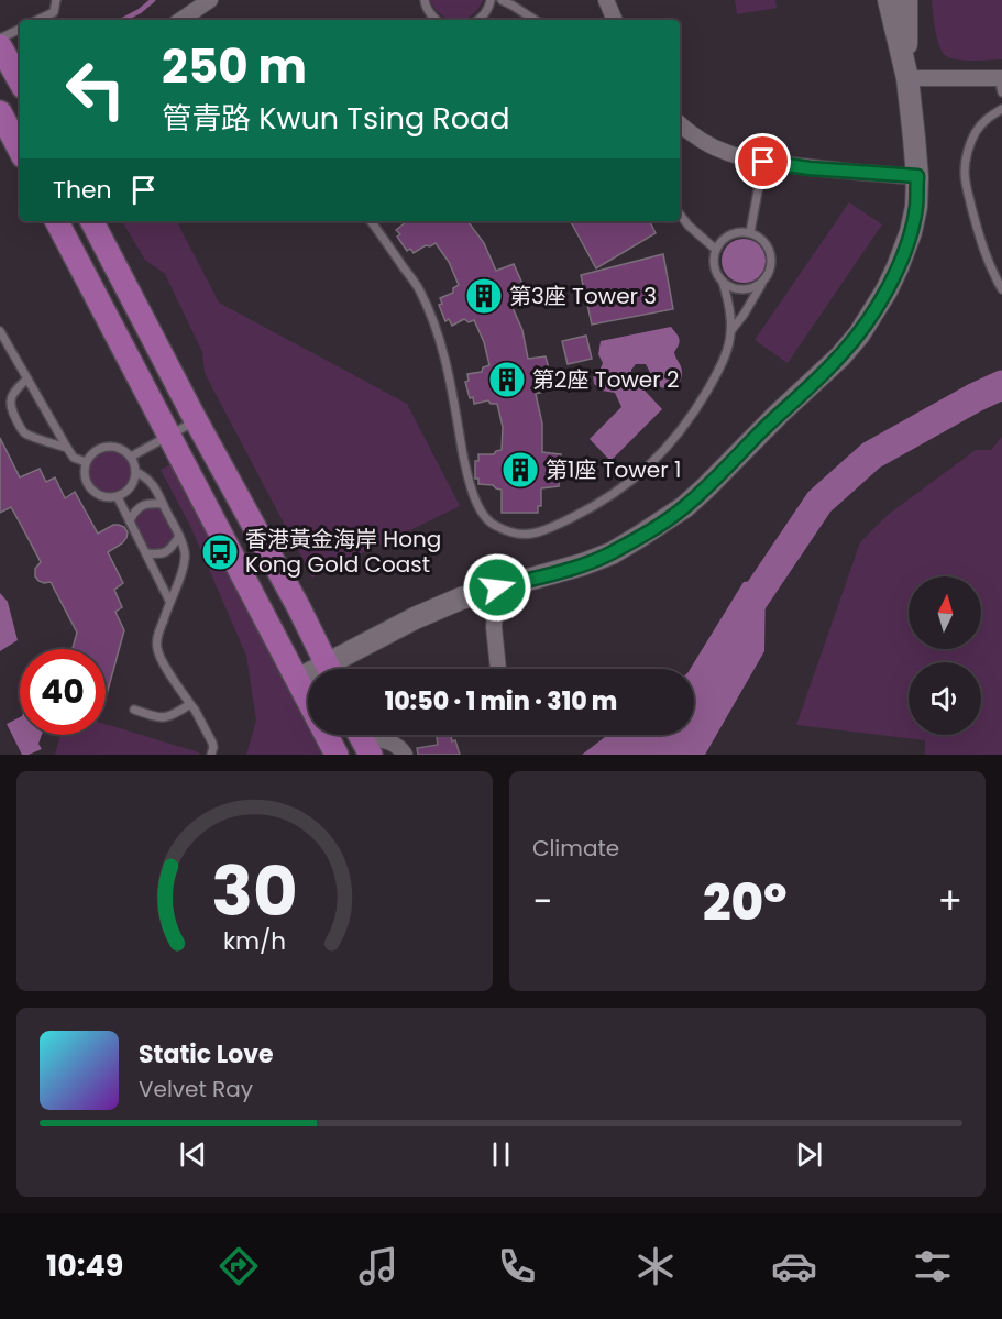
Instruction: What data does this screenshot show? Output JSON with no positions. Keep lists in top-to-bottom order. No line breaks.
{"places":{"building":["第3座 Tower 3","第2座 Tower 2","第1座 Tower 1"],"bus stop":["香港黃金海岸 Hong Kong Gold Coast"]},"north":"top","page":{"turn":["250 m","管青路 Kwun Tsing Road"],"then":"Then","limit":"40","trip":"10:50 · 1 min · 310 m","tile":"Climate","heat":["−","20°","+"],"song":["Static Love","Velvet Ray"],"tabs":"10:49","gauge":["30","km/h"]}}
